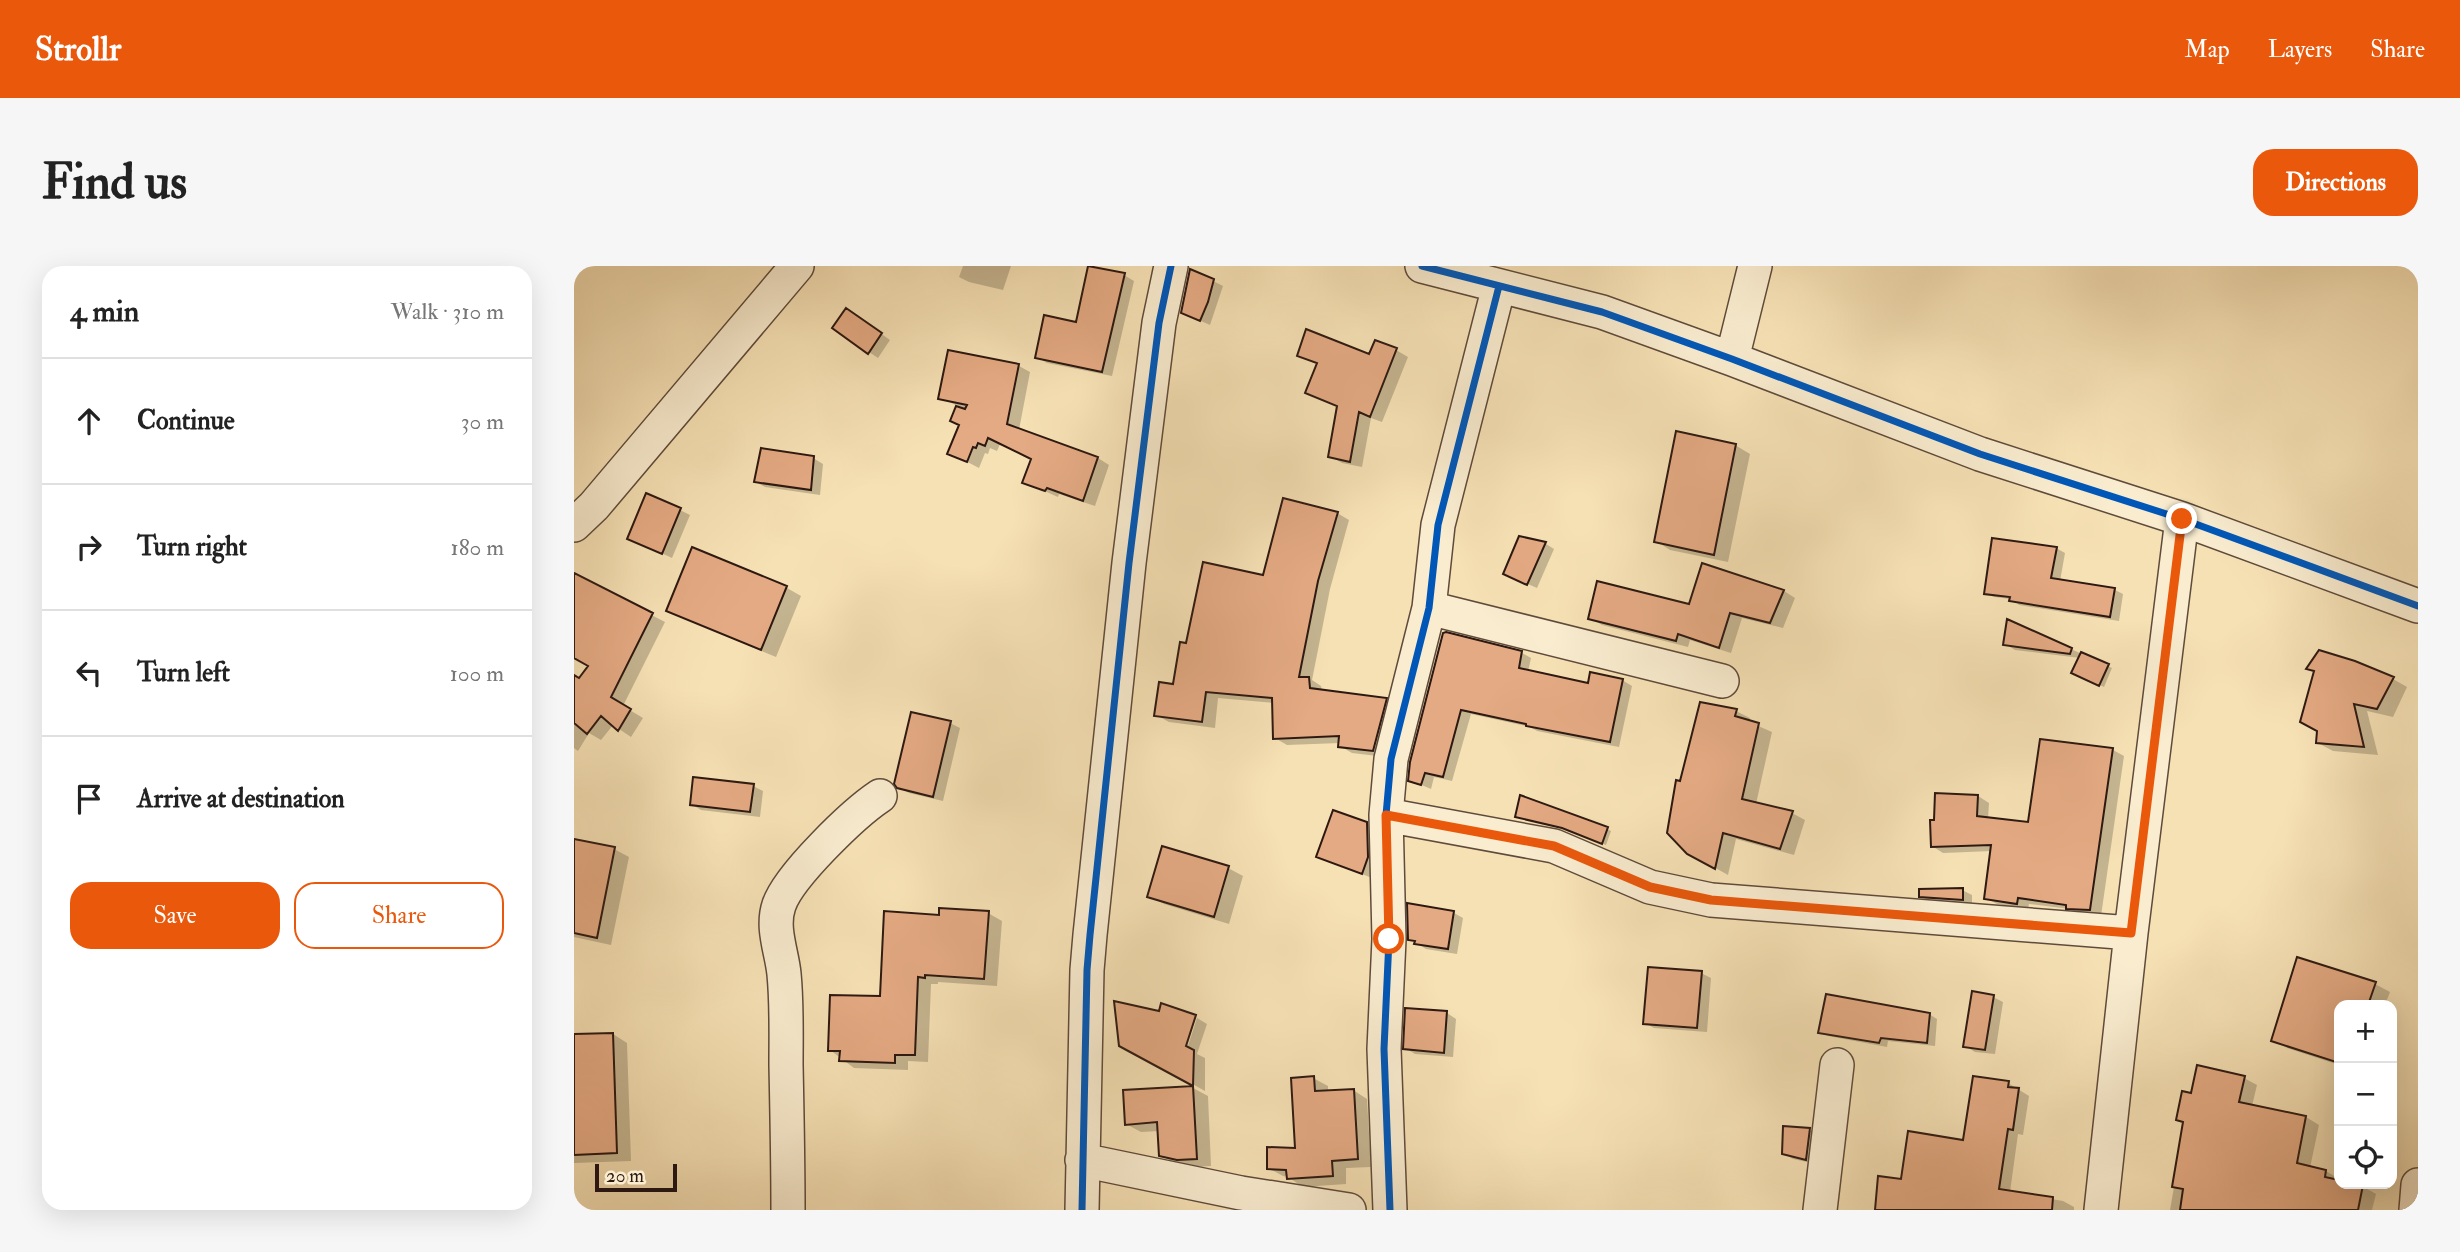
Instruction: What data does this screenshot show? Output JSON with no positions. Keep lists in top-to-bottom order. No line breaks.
{"scale_bar":"20 m","page":{"header":"Strollr","nav":["Map","Layers","Share"],"buttons":["Directions",["Save","Share"]],"title":"Find us","heading":["4 min","Walk · 310 m"],"list":[["Continue","30 m"],["Turn right","180 m"],["Turn left","100 m"],"Arrive at destination"],"map_buttons":["+","−"],"scale":"20 m"}}
